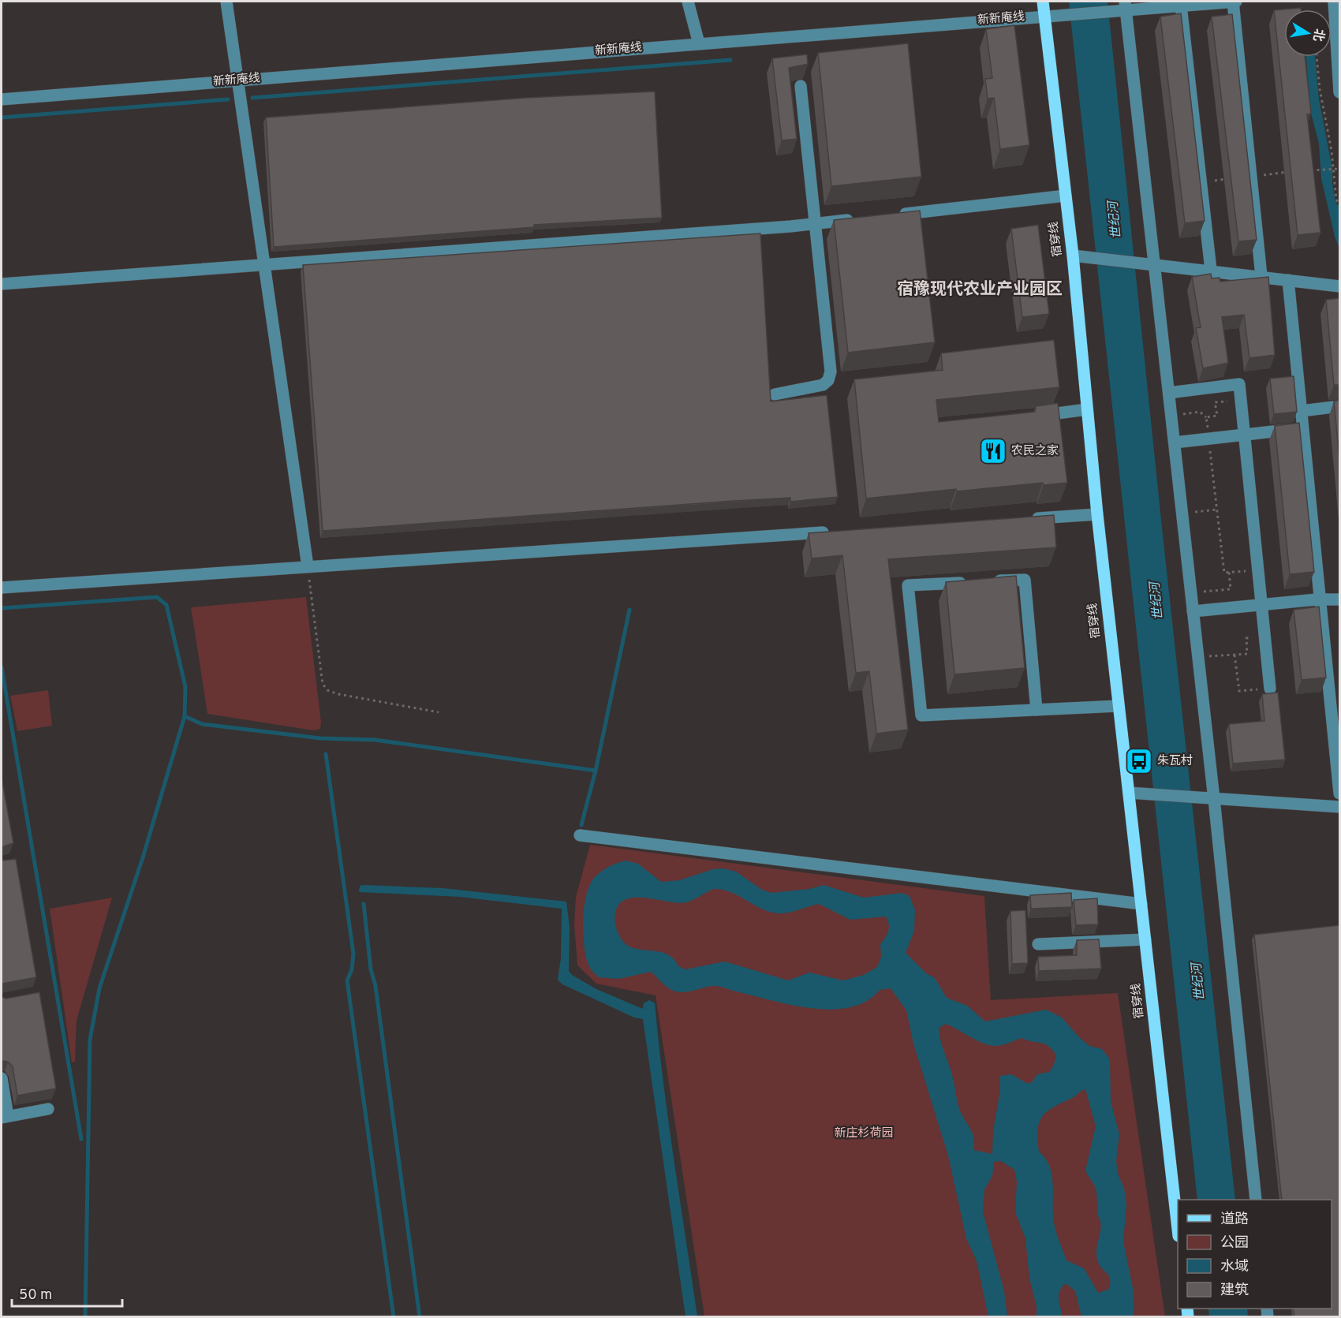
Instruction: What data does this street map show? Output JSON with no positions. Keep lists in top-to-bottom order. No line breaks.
{"streets":{"main road":["宿穿线"],"street":["新新庵线"]},"crossings":[["新新庵线","宿穿线"]],"districts":["宿豫现代农业产业园区"],"water":["世纪河"],"parks":["新庄杉荷园"],"places":{"restaurant":["农民之家"],"bus stop":["朱瓦村"]},"legend":["道路","公园","水域","建筑"],"scale_bar":"50 m","north":"right"}
